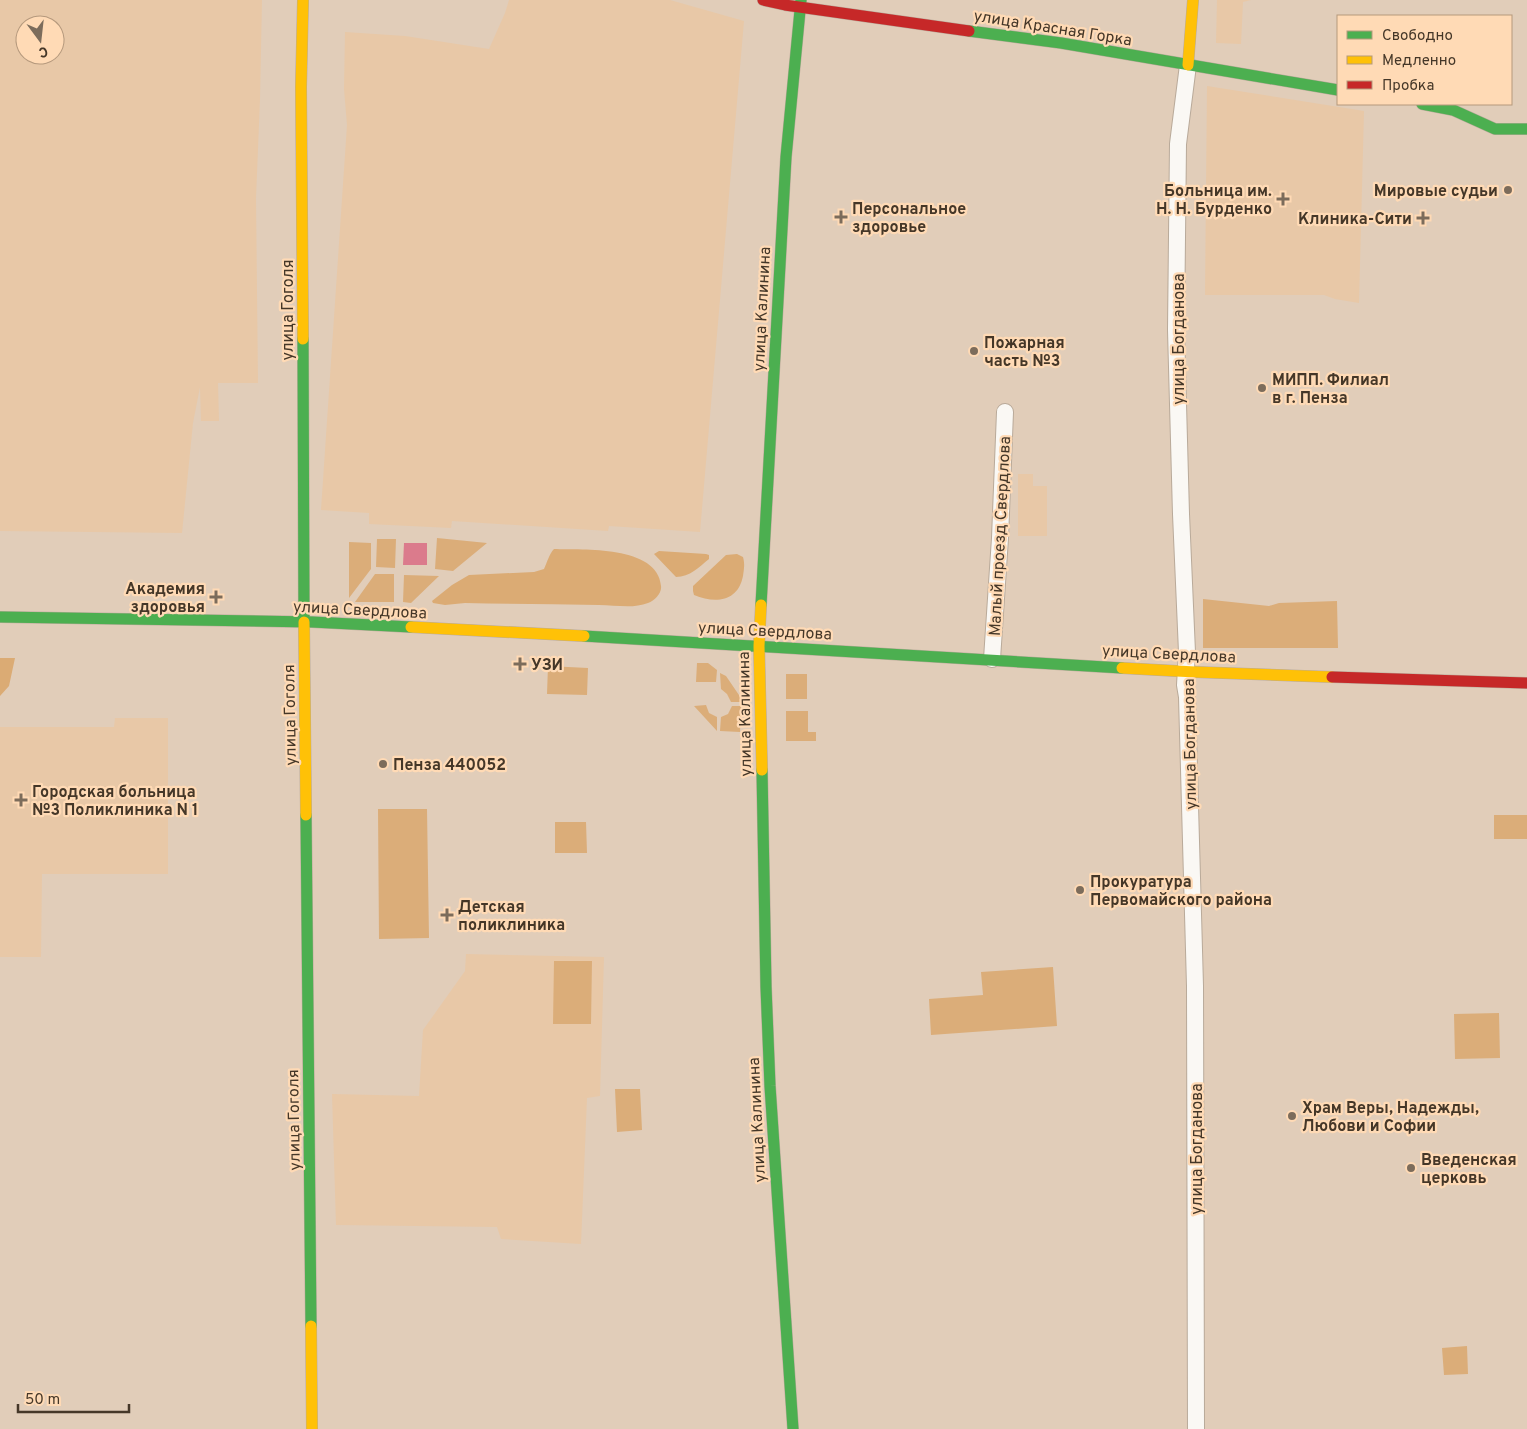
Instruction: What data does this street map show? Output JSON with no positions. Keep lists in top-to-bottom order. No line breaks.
{"streets":{"main road":["улица Красная Горка","улица Калинина","улица Гоголя","улица Богданова","улица Свердлова"],"street":["Малый проезд Свердлова"]},"crossings":[["улица Красная Горка","улица Калинина"],["улица Красная Горка","улица Богданова"],["улица Калинина","улица Свердлова"],["улица Гоголя","улица Свердлова"],["улица Богданова","улица Свердлова"],["Малый проезд Свердлова","улица Свердлова"]],"places":{"other":["Мировые судьи","Пожарная часть №3","МИПП. Филиал в г. Пенза","Пенза 440052","Прокуратура Первомайского района","Храм Веры, Надежды, Любови и Софии","Введенская церковь"],"health":["Больница им. Н. Н. Бурденко","Персональное здоровье","Клиника-Сити","Академия здоровья","УЗИ","Городская больница №3 Поликлиника N 1","Детская поликлиника"]},"legend":["Свободно","Медленно","Пробка"],"scale_bar":"50 m","north":"bottom"}
